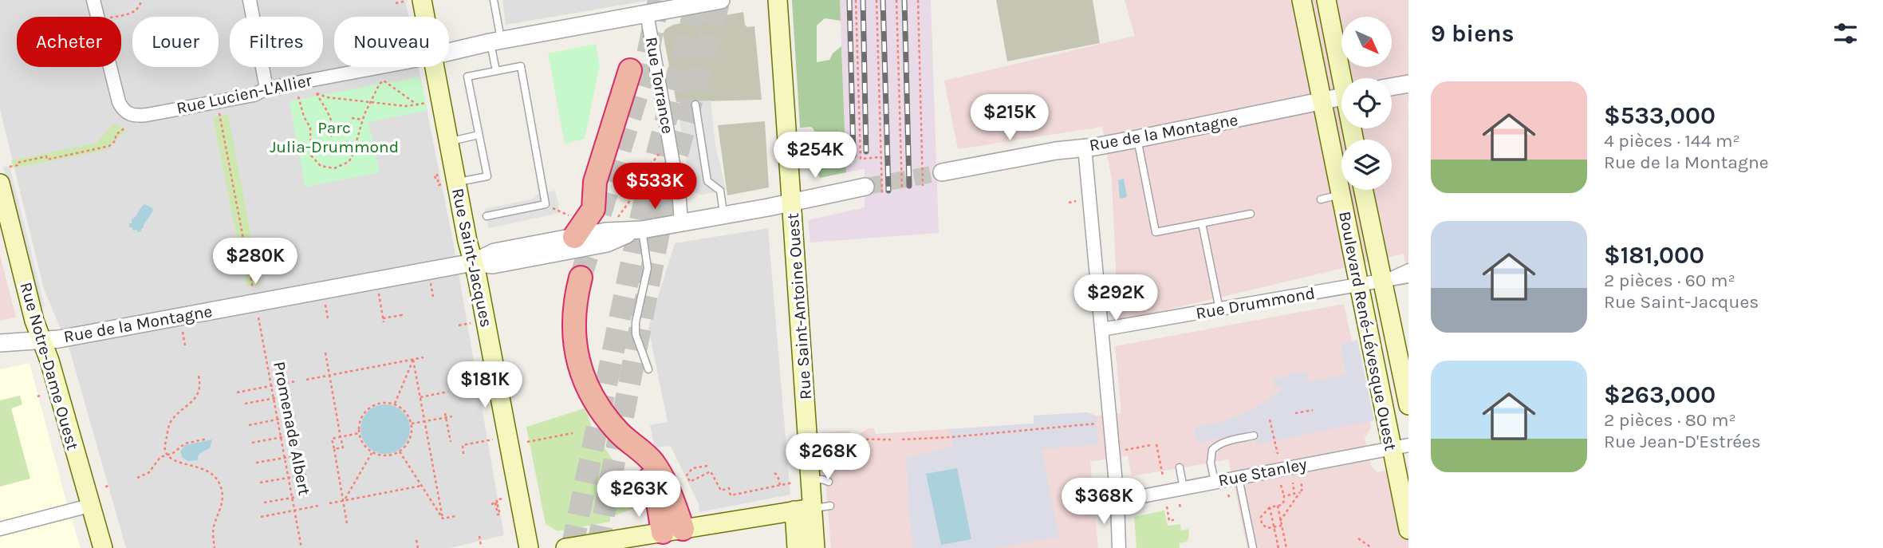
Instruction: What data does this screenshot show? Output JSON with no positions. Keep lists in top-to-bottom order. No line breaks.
{"streets":{"main road":["Rue Saint-Jacques","Rue Saint-Antoine Ouest","Boulevard René-Lévesque Ouest","Rue Notre-Dame Ouest"],"street":["Rue Torrance","Rue Lucien-L'Allier","Rue de la Montagne","Rue Drummond","Rue Stanley"],"path":["Promenade Albert"]},"crossings":[["Rue Torrance","Rue Lucien-L'Allier"],["Rue Torrance","Rue de la Montagne"],["Rue de la Montagne","Rue Saint-Jacques"],["Rue de la Montagne","Rue Saint-Antoine Ouest"],["Rue de la Montagne","Boulevard René-Lévesque Ouest"],["Rue de la Montagne","Rue Notre-Dame Ouest"],["Rue Drummond","Boulevard René-Lévesque Ouest"],["Boulevard René-Lévesque Ouest","Rue Stanley"]],"parks":["Parc Julia-Drummond"],"north":"bottom right","page":{"heading":"9 biens","chip":["Acheter","Louer","Filtres","Nouveau"],"list":[{"name":"$533,000","note":"4 pièces · 144 m² · Rue de la Montagne"},{"name":"$181,000","note":"2 pièces · 60 m² · Rue Saint-Jacques"},{"name":"$263,000","note":"2 pièces · 80 m² · Rue Jean-D'Estrées"}],"price":["$215K","$254K","$533K","$280K","$292K","$181K","$268K","$263K","$368K"]}}
